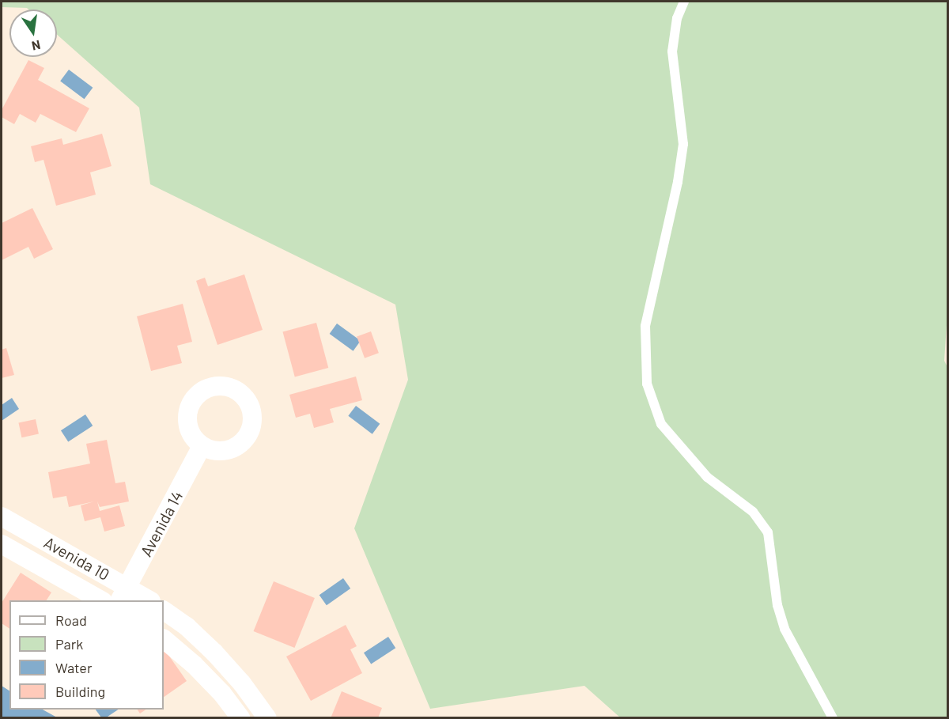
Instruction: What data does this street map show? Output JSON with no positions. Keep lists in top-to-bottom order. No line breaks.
{"streets":{"street":["Avenida 14","Avenida 10"]},"crossings":[["Avenida 14","Avenida 10"]],"legend":["Road","Park","Water","Building"],"north":"bottom"}
